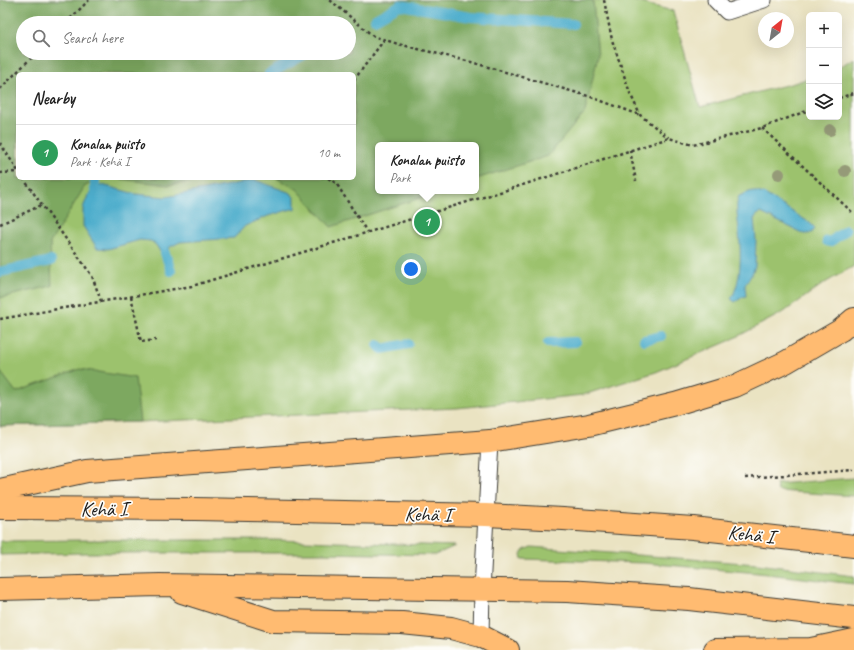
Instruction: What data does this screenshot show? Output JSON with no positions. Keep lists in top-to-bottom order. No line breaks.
{"streets":{"highway":["Kehä I"]},"north":"top right","page":{"map_buttons":["+","−"],"search":"Search here","heading":"Nearby","list":[{"mark":"1","name":"Konalan puisto","note":"Park · Kehä I","value":"10 m"}],"popup":["Konalan puisto","Park"],"pins":"1"}}
